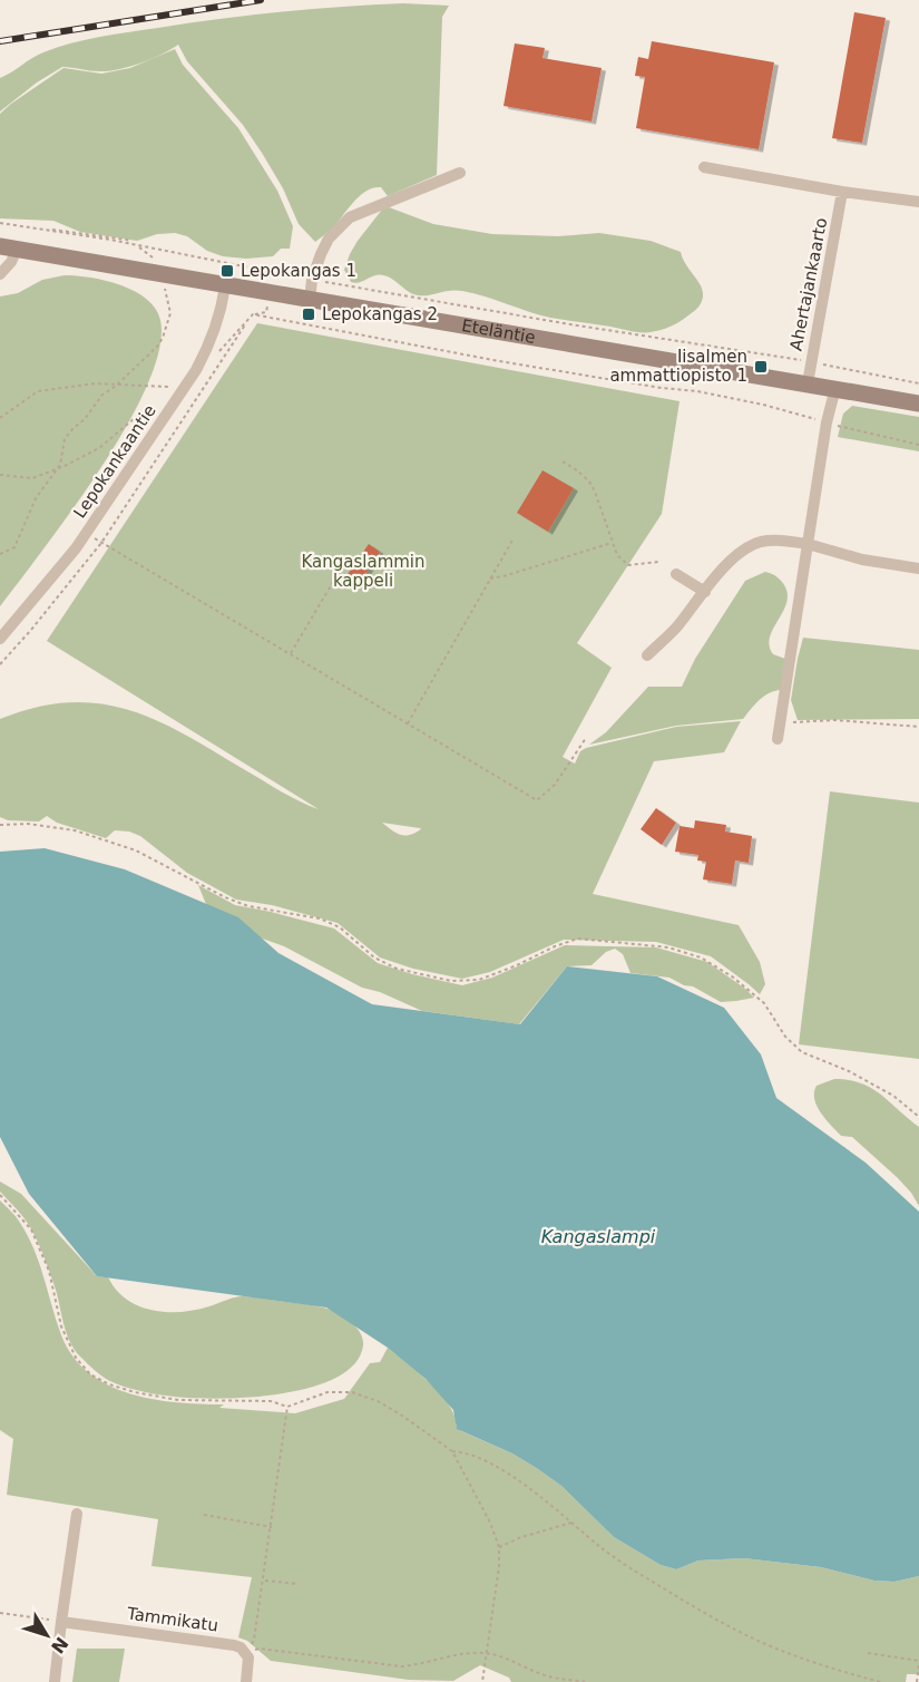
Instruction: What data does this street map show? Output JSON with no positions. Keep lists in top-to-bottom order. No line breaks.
{"streets":{"street":["Ahertajankaarto","Eteläntie","Lepokankaantie","Tammikatu"]},"crossings":[["Ahertajankaarto","Eteläntie"],["Eteläntie","Lepokankaantie"]],"water":["Kangaslampi"],"parks":["Kangaslammin kappeli"],"places":{"transit":["Lepokangas 1","Lepokangas 2","Iisalmen ammattiopisto 1"]},"north":"bottom right"}
